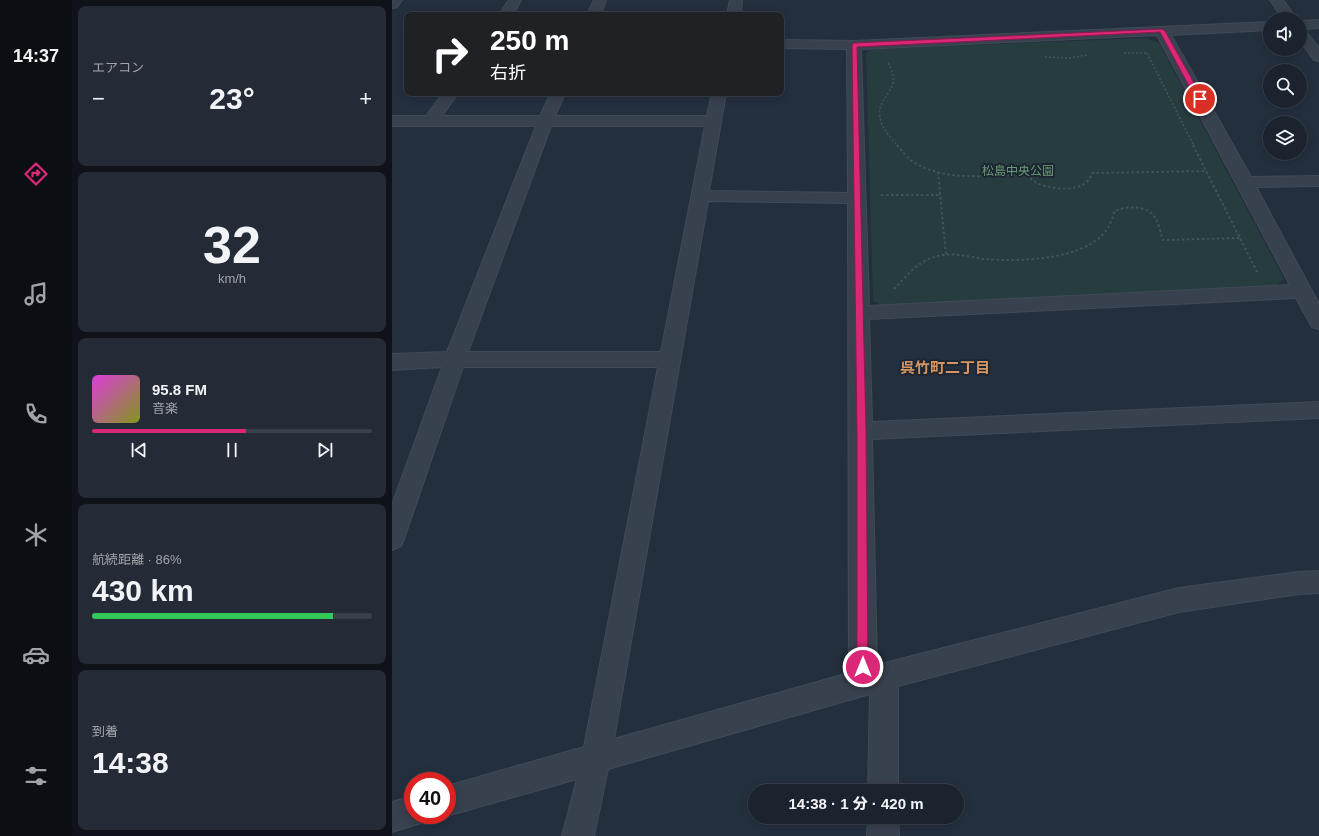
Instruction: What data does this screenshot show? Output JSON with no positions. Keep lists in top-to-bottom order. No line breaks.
{"districts":["呉竹町二丁目"],"parks":["松島中央公園"],"page":{"tabs":"14:37","tile":["エアコン",["32","km/h"],["航続距離 · 86%","430 km"],["到着","14:38"]],"turn":["250 m","右折"],"heat":["−","23°","+"],"song":["95.8 FM","音楽"],"limit":"40","trip":"14:38 · 1 分 · 420 m"}}
